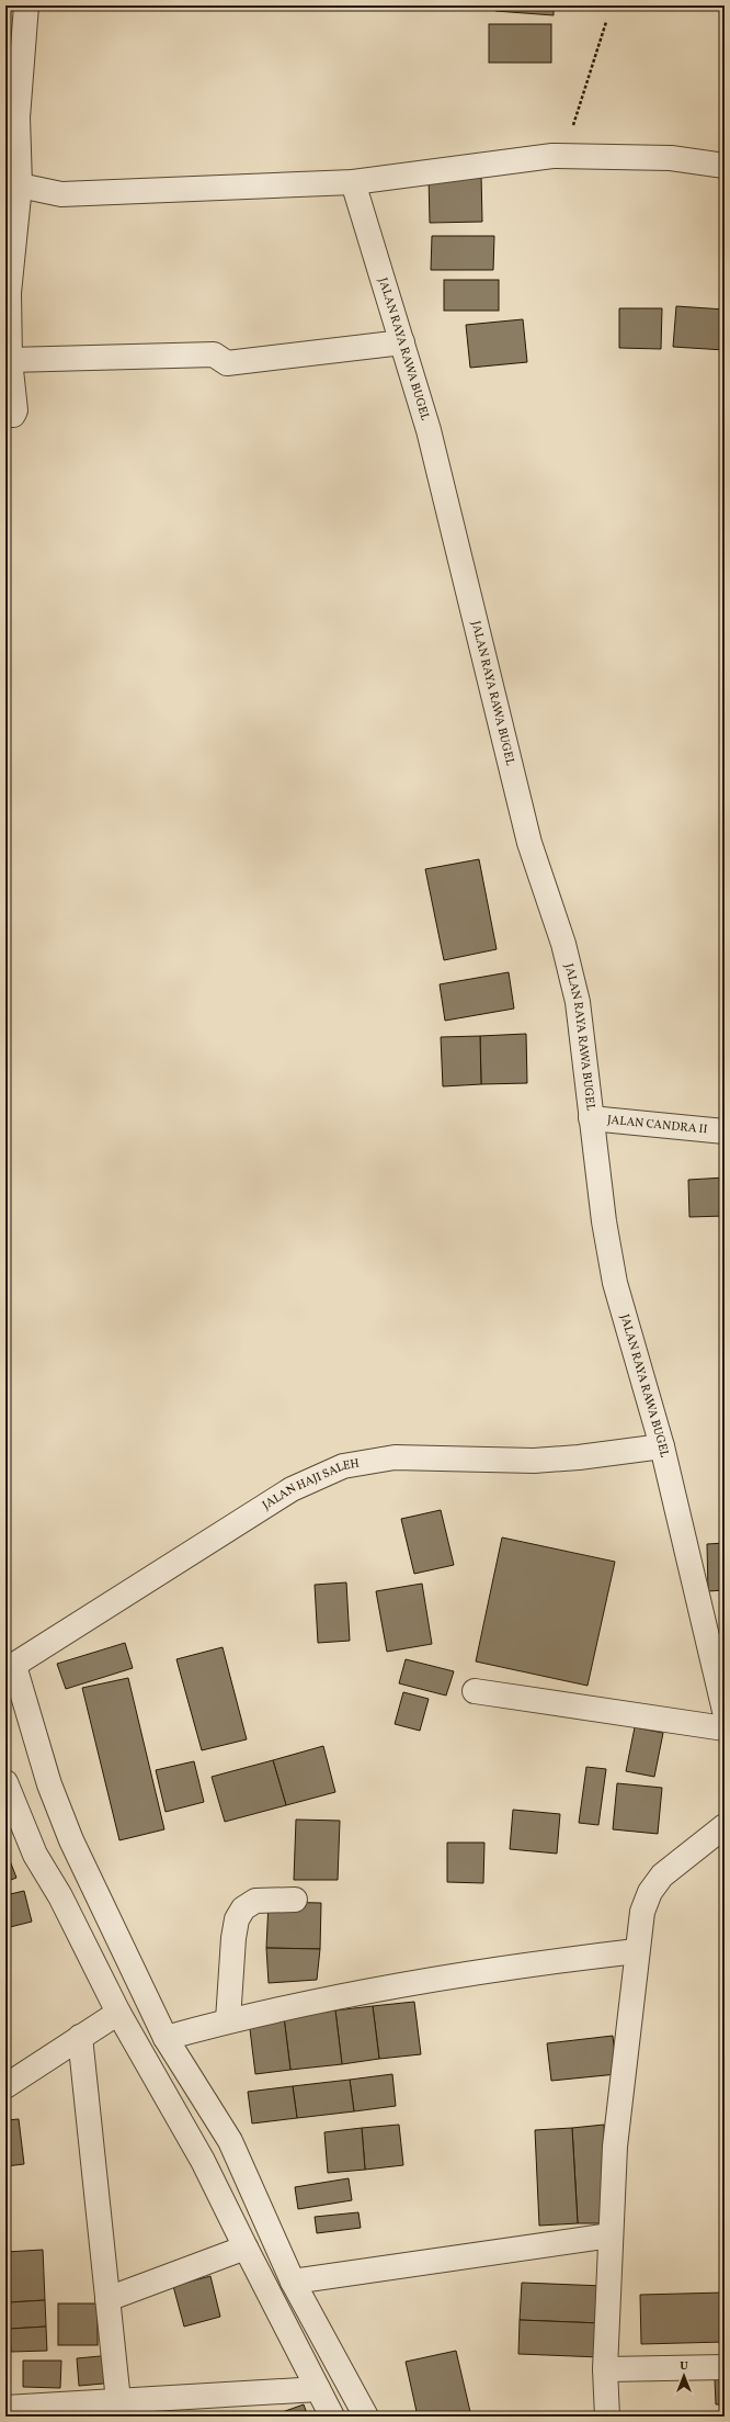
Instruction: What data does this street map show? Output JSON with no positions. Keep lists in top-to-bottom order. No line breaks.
{"streets":{"street":["JALAN RAYA RAWA BUGEL","JALAN CANDRA II","JALAN HAJI SALEH"]},"crossings":[["JALAN RAYA RAWA BUGEL","JALAN CANDRA II"],["JALAN RAYA RAWA BUGEL","JALAN HAJI SALEH"]],"north":"top"}
